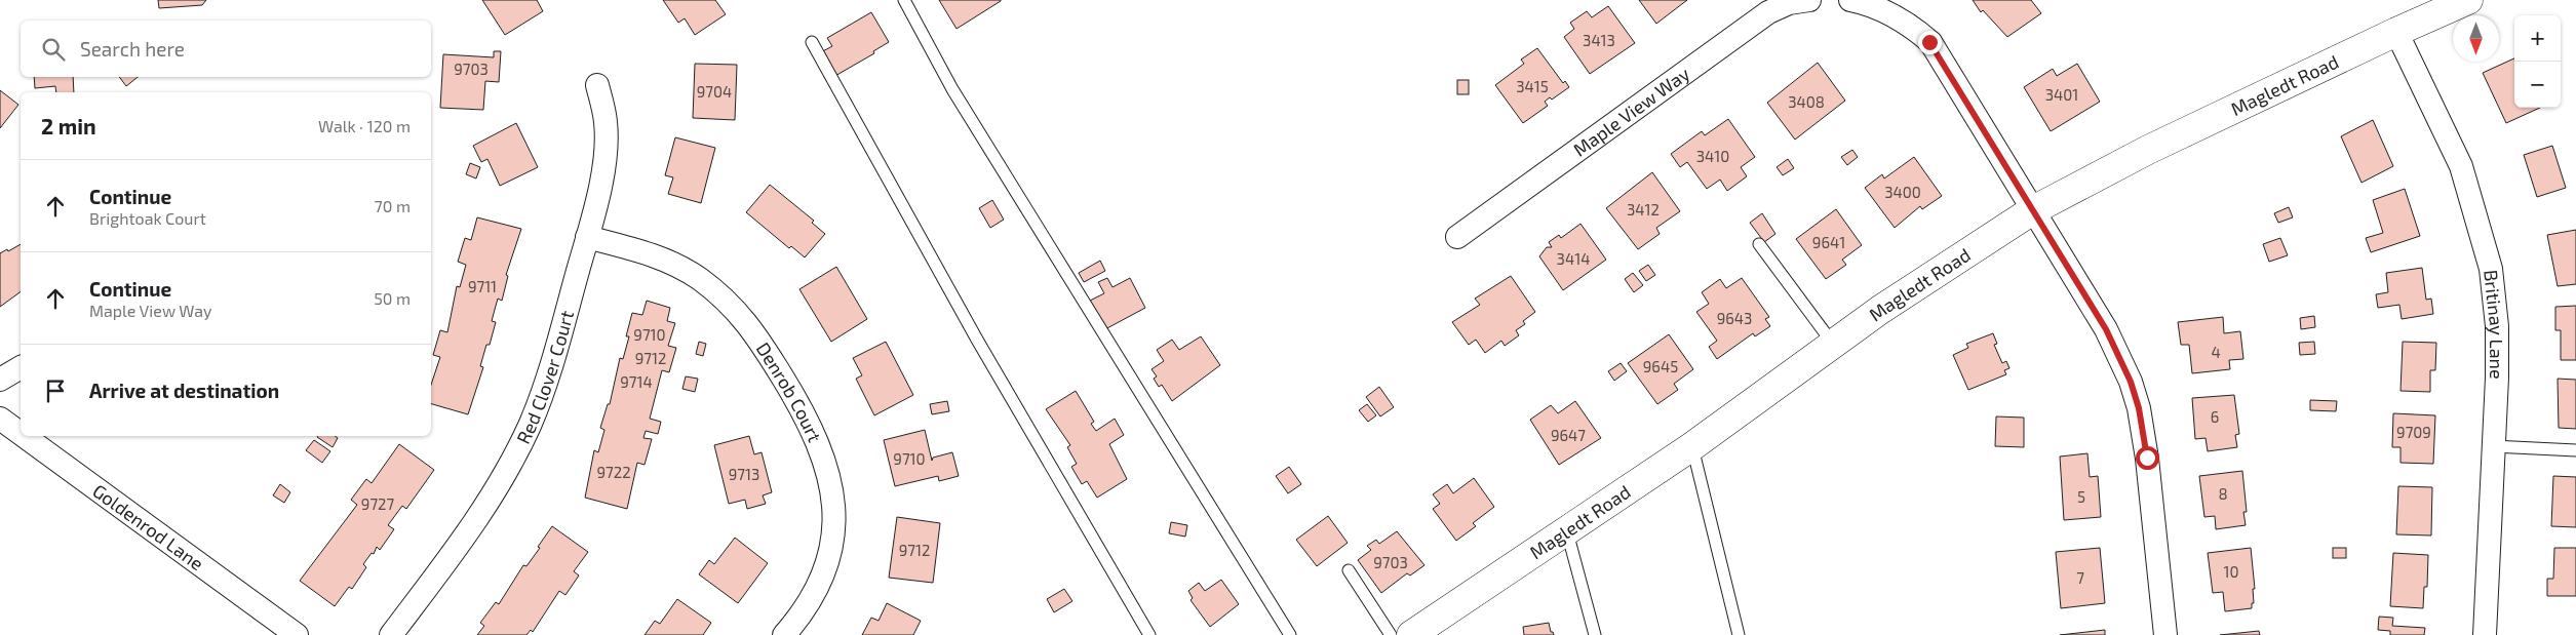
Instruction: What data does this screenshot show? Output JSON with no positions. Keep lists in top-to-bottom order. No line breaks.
{"streets":{"street":["Magledt Road","Maple View Way","Britinay Lane","Red Clover Court","Denrob Court","Goldenrod Lane"]},"crossings":[["Magledt Road","Britinay Lane"],["Red Clover Court","Denrob Court"]],"house_numbers":["3413","9703","3415","9704","3401","3408","3410","3400","3412","9641","3414","9711","9643","9710","4","9712","9645","9714","6","9709","9647","9710","9722","9713","8","5","9727","9712","9703","10","7"],"north":"bottom","page":{"map_buttons":["+","−"],"search":"Search here","heading":["2 min","Walk · 120 m"],"list":[["Continue","Brightoak Court","70 m"],["Continue","Maple View Way","50 m"],"Arrive at destination"]}}
